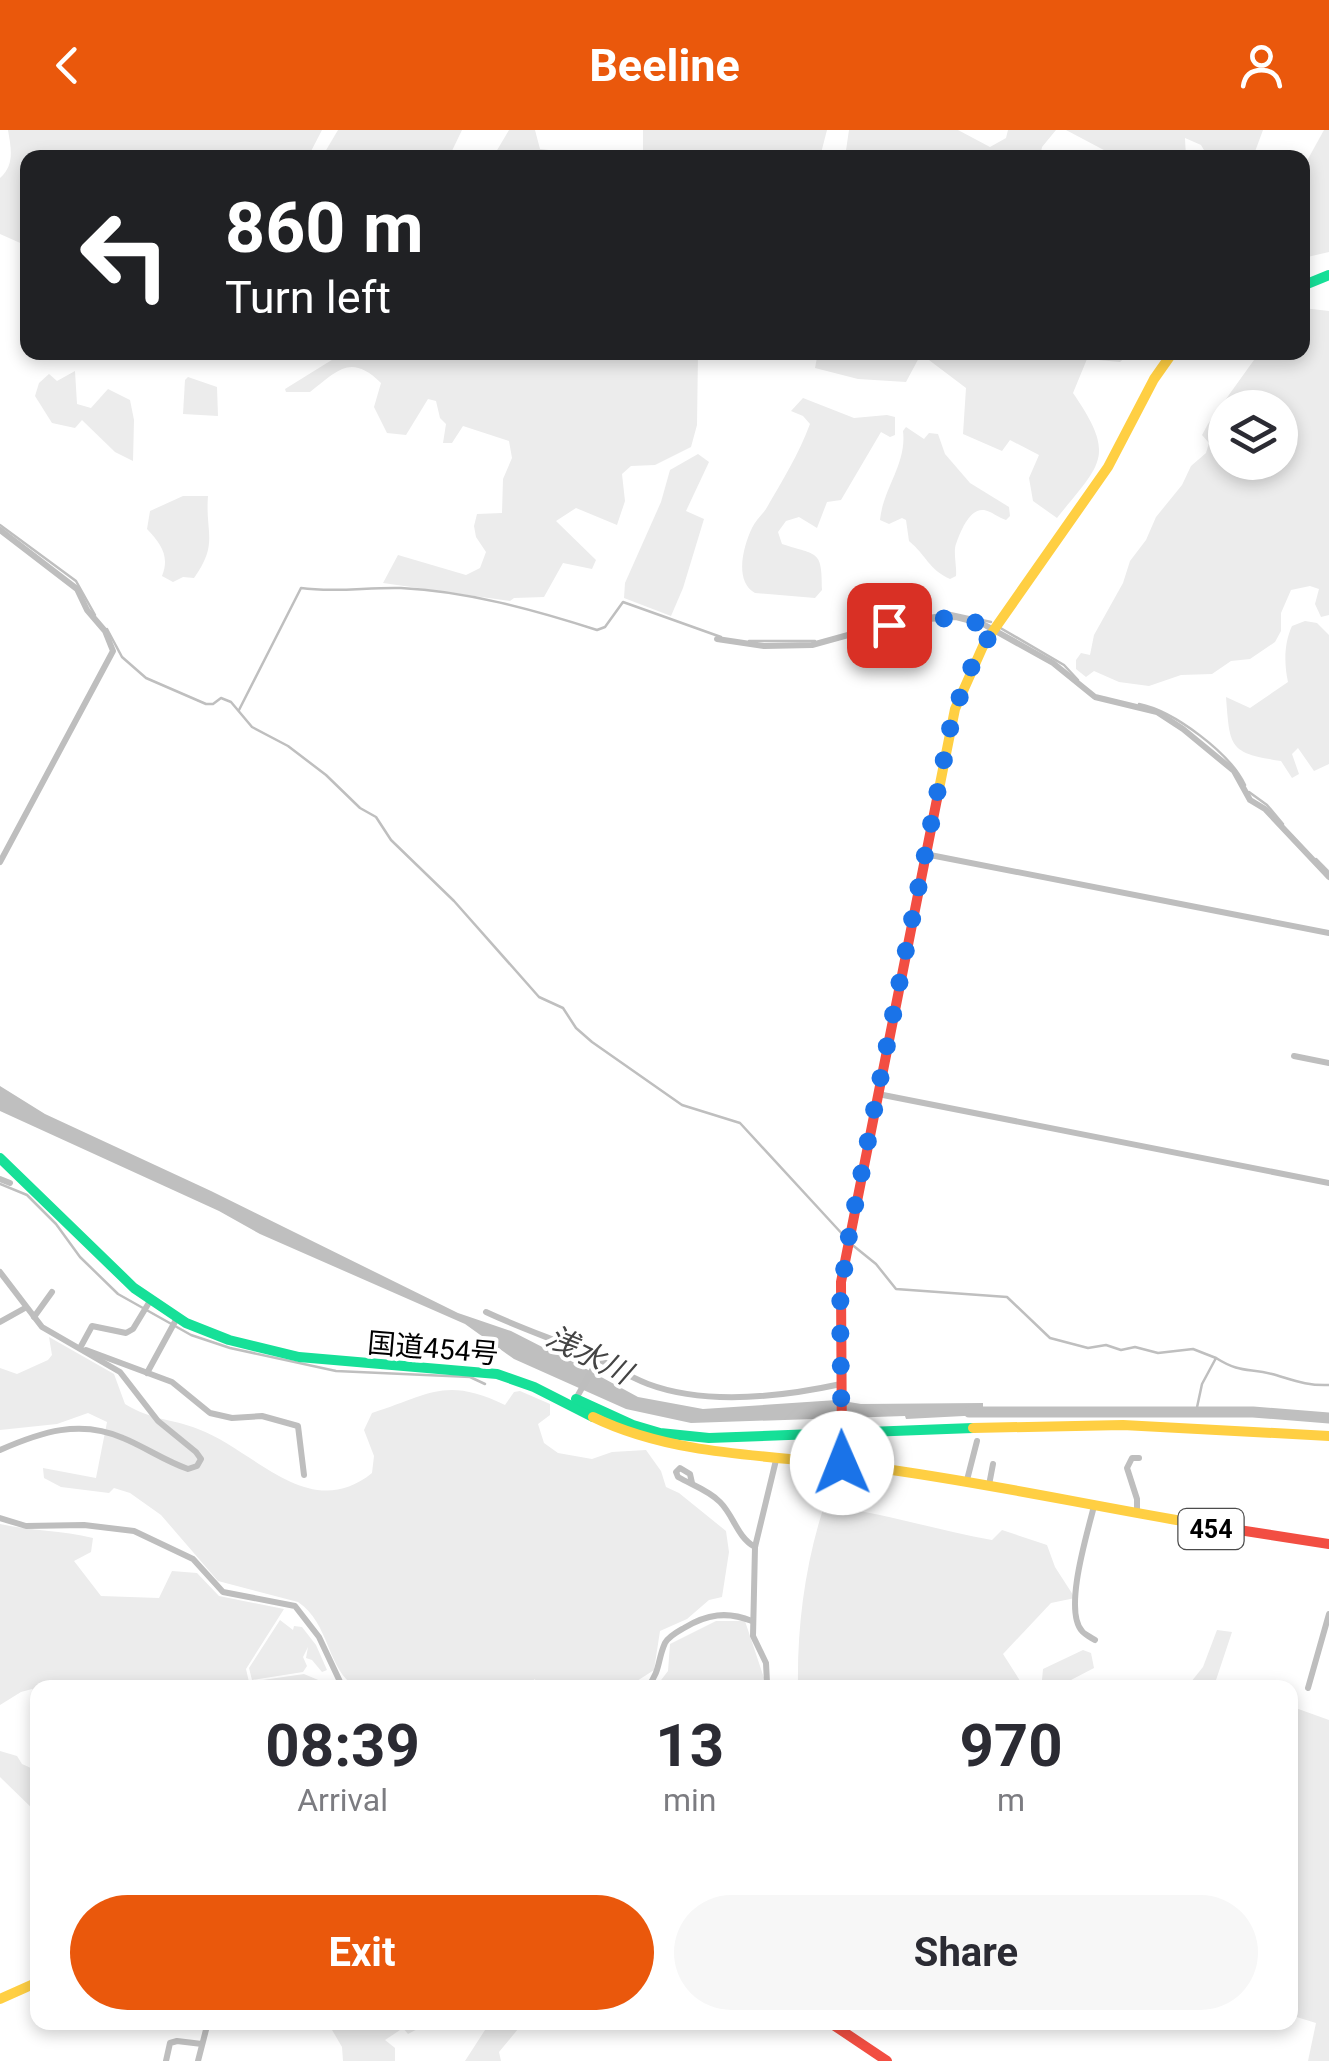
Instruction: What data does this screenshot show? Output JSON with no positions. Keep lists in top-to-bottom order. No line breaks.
{"streets":{"main road":["国道454号","454"]},"water":["浅水川"],"page":{"header":"Beeline","turn":["860 m","Turn left"],"eta":["08:39","Arrival","13","min","970","m"],"buttons":["Exit","Share"]}}
